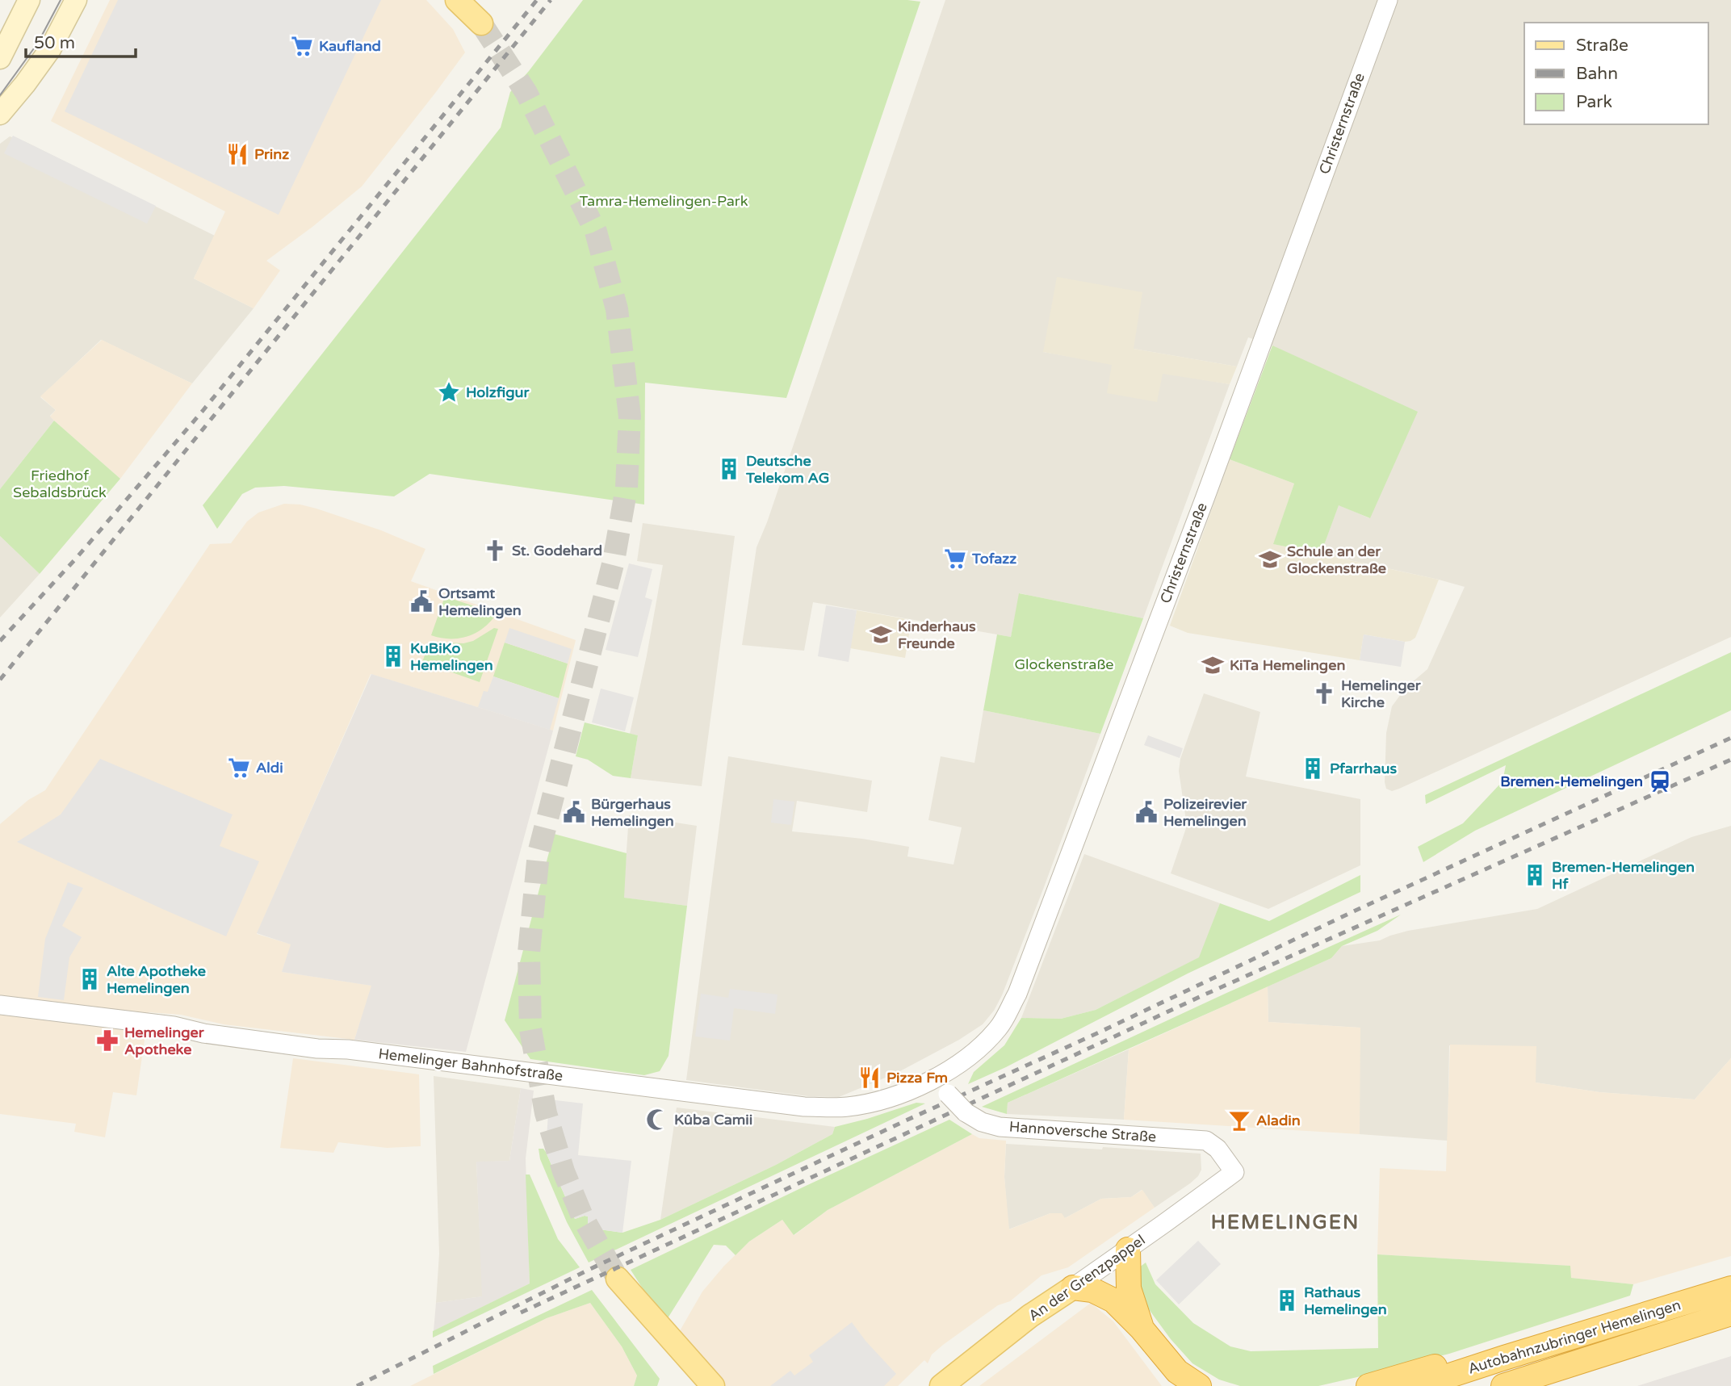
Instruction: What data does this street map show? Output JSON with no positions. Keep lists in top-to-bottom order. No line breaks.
{"streets":{"highway":["Autobahnzubringer Hemelingen"],"main road":["An der Grenzpappel"],"street":["Christernstraße","Hemelinger Bahnhofstraße","Hannoversche Straße"]},"crossings":[["Christernstraße","Hemelinger Bahnhofstraße"],["Christernstraße","Hannoversche Straße"],["Hemelinger Bahnhofstraße","Hannoversche Straße"],["Hannoversche Straße","An der Grenzpappel"]],"districts":["HEMELINGEN"],"parks":["Tamra-Hemelingen-Park","Friedhof Sebaldsbrück","Glockenstraße"],"places":{"supermarket":["Kaufland","Tofazz","Aldi"],"restaurant":["Prinz","Pizza Fm"],"place":["Holzfigur"],"building":["Deutsche Telekom AG","KuBiKo Hemelingen","Pfarrhaus","Bremen-Hemelingen Hf","Alte Apotheke Hemelingen","Rathaus Hemelingen"],"church":["St. Godehard","Hemelinger Kirche"],"school or university":["Schule an der Glockenstraße","Kinderhaus Freunde","KiTa Hemelingen"],"public building":["Ortsamt Hemelingen","Bürgerhaus Hemelingen","Polizeirevier Hemelingen"],"station":["Bremen-Hemelingen"],"pharmacy":["Hemelinger Apotheke"],"mosque":["Kûba Camii"],"bar":["Aladin"]},"legend":["Straße","Bahn","Park"],"scale_bar":"50 m"}
